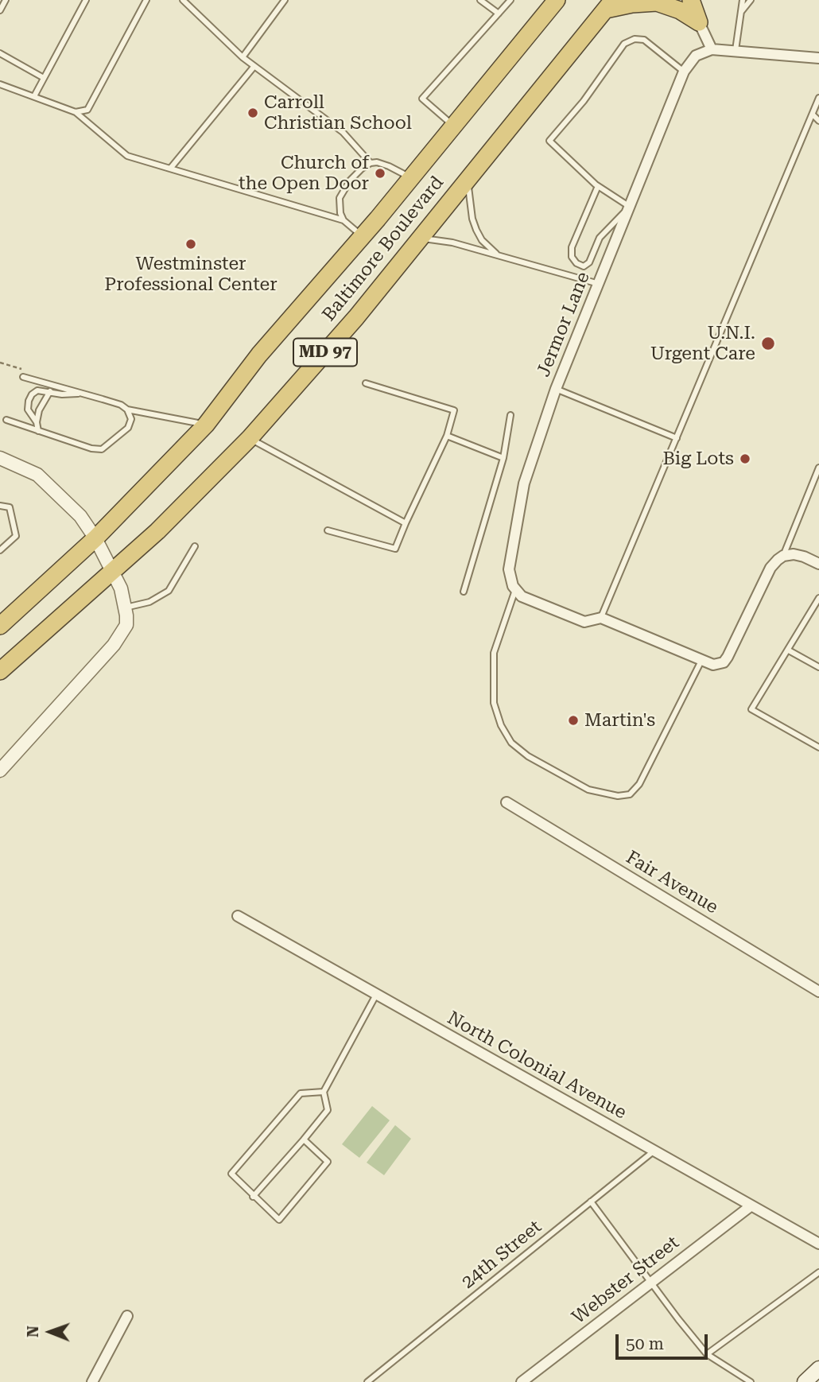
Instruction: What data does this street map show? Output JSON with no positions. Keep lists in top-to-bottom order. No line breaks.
{"streets":{"highway":["Baltimore Boulevard","MD 97"],"street":["Jermor Lane","Fair Avenue","North Colonial Avenue","Webster Street"],"lane":["24th Street"]},"crossings":[["North Colonial Avenue","24th Street"],["North Colonial Avenue","Webster Street"]],"places":["Carroll Christian School","Church of the Open Door","Westminster Professional Center","U.N.I. Urgent Care","Big Lots","Martin's"],"scale_bar":"50 m","north":"left"}
